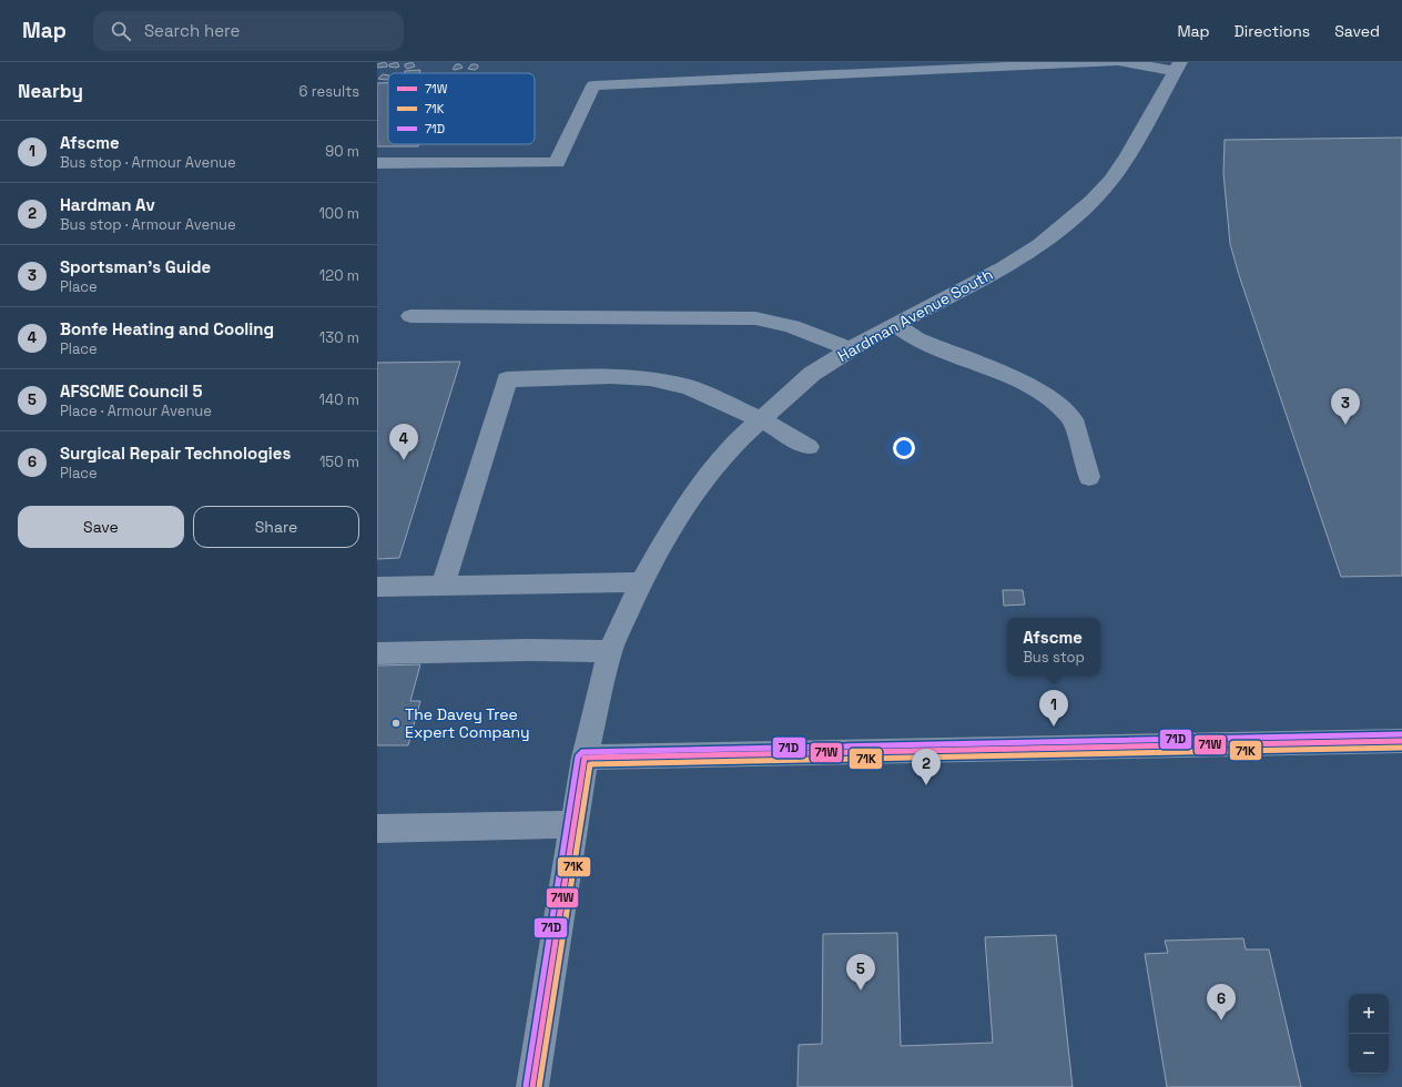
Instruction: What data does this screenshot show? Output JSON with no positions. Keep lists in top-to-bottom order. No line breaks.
{"streets":{"street":["Hardman Avenue South"]},"places":["The Davey Tree Expert Company"],"lines":["transit line 71D","transit line 71W","transit line 71K"],"legend":["71W","71K","71D"],"page":{"header":"Map","search":"Search here","nav":["Map","Directions","Saved"],"heading":["Nearby","6 results"],"list":[{"mark":"1","name":"Afscme","note":"Bus stop · Armour Avenue","value":"90 m"},{"mark":"2","name":"Hardman Av","note":"Bus stop · Armour Avenue","value":"100 m"},{"mark":"3","name":"Sportsman's Guide","note":"Place","value":"120 m"},{"mark":"4","name":"Bonfe Heating and Cooling","note":"Place","value":"130 m"},{"mark":"5","name":"AFSCME Council 5","note":"Place · Armour Avenue","value":"140 m"},{"mark":"6","name":"Surgical Repair Technologies","note":"Place","value":"150 m"}],"pins":["3","4","1","2","5","6"],"buttons":["Save","Share"],"popup":["Afscme","Bus stop"],"map_buttons":["+","−"]}}
